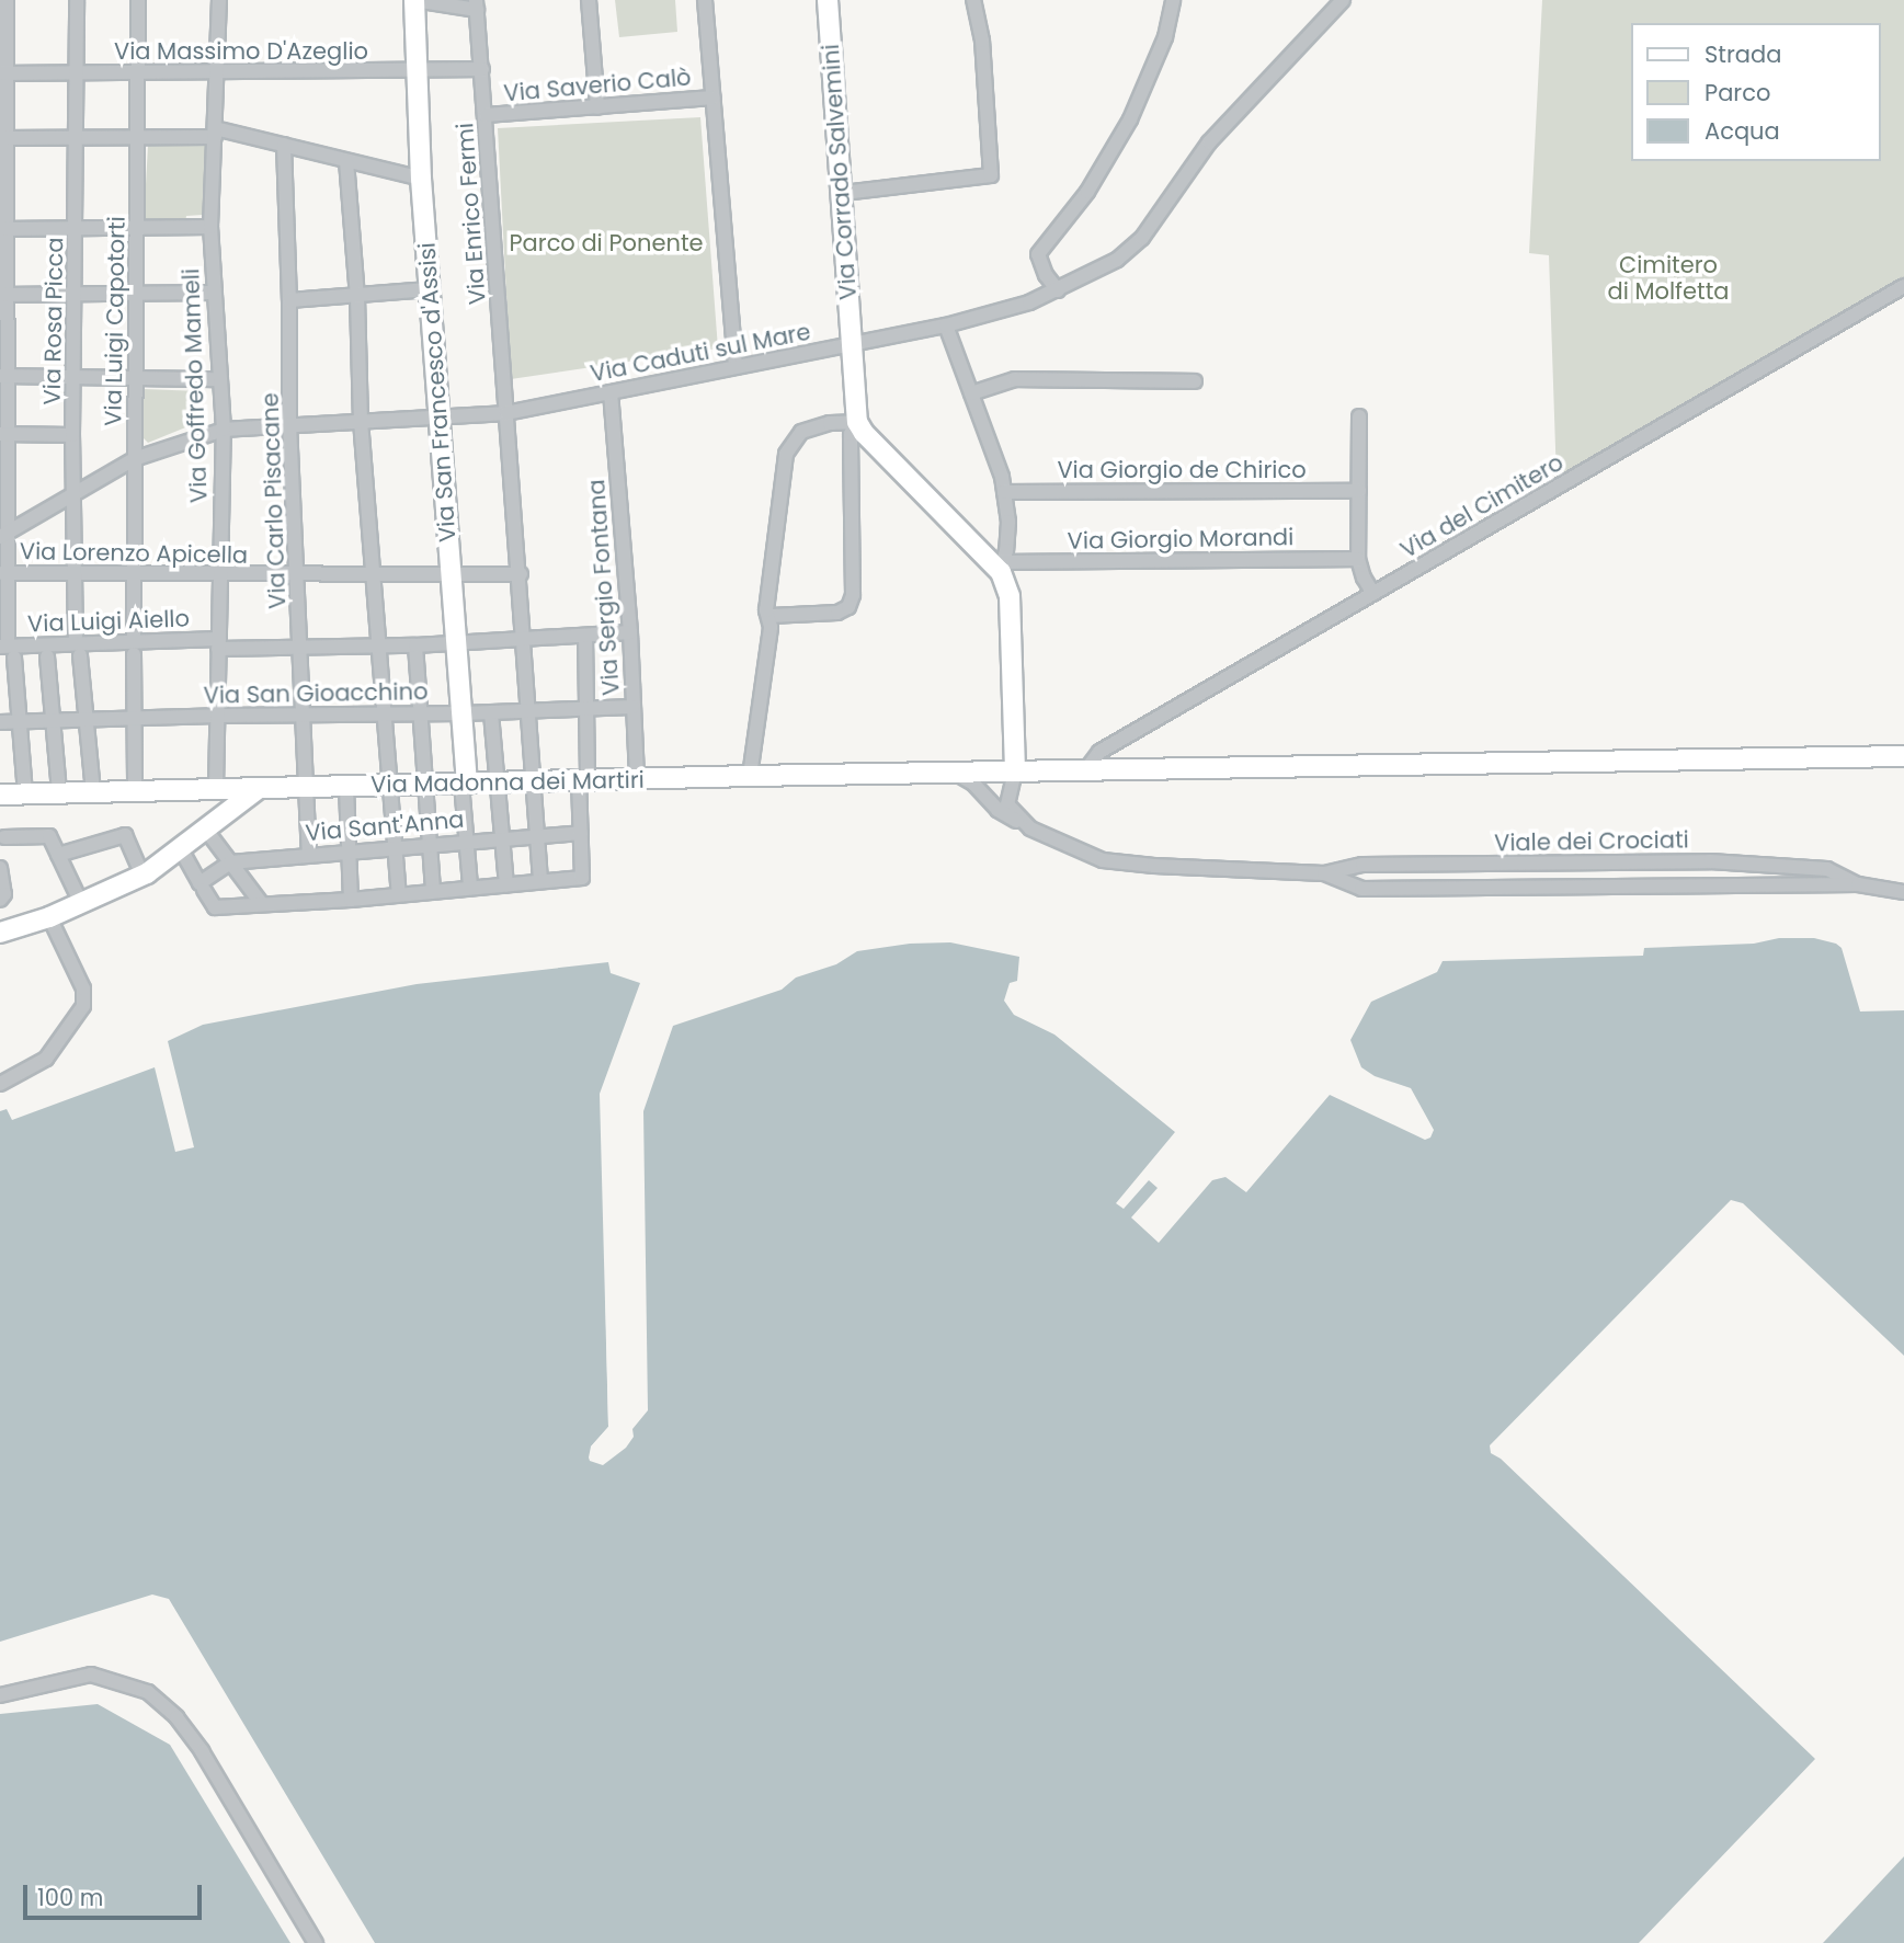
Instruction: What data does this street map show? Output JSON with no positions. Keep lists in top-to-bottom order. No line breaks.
{"streets":{"street":["Via Massimo D'Azeglio","Via Saverio Calò","Via Corrado Salvemini","Via Enrico Fermi","Via Rosa Picca","Via Luigi Capotorti","Via Caduti sul Mare","Via Goffredo Mameli","Via San Francesco d'Assisi","Via Giorgio de Chirico","Via Carlo Pisacane","Via del Cimitero","Via Giorgio Morandi","Via Lorenzo Apicella","Via Sergio Fontana","Via Luigi Aiello","Via San Gioacchino","Via Madonna dei Martiri","Via Sant'Anna","Viale dei Crociati"]},"crossings":[["Via Massimo D'Azeglio","Via Enrico Fermi"],["Via Massimo D'Azeglio","Via Rosa Picca"],["Via Massimo D'Azeglio","Via Luigi Capotorti"],["Via Massimo D'Azeglio","Via Goffredo Mameli"],["Via Massimo D'Azeglio","Via San Francesco d'Assisi"],["Via Saverio Calò","Via Enrico Fermi"],["Via Corrado Salvemini","Via Caduti sul Mare"],["Via Enrico Fermi","Via Caduti sul Mare"],["Via Enrico Fermi","Via Lorenzo Apicella"],["Via Enrico Fermi","Via Luigi Aiello"],["Via Enrico Fermi","Via San Gioacchino"],["Via Enrico Fermi","Via Madonna dei Martiri"],["Via Enrico Fermi","Via Sant'Anna"],["Via Rosa Picca","Via Caduti sul Mare"],["Via Rosa Picca","Via Lorenzo Apicella"],["Via Rosa Picca","Via Luigi Aiello"],["Via Rosa Picca","Via San Gioacchino"],["Via Rosa Picca","Via Madonna dei Martiri"],["Via Luigi Capotorti","Via Caduti sul Mare"],["Via Luigi Capotorti","Via Lorenzo Apicella"],["Via Luigi Capotorti","Via Luigi Aiello"],["Via Luigi Capotorti","Via San Gioacchino"],["Via Luigi Capotorti","Via Madonna dei Martiri"],["Via Caduti sul Mare","Via Goffredo Mameli"],["Via Caduti sul Mare","Via San Francesco d'Assisi"],["Via Caduti sul Mare","Via Carlo Pisacane"],["Via Caduti sul Mare","Via Sergio Fontana"],["Via Goffredo Mameli","Via Lorenzo Apicella"],["Via Goffredo Mameli","Via Luigi Aiello"],["Via Goffredo Mameli","Via San Gioacchino"],["Via Goffredo Mameli","Via Madonna dei Martiri"],["Via San Francesco d'Assisi","Via Lorenzo Apicella"],["Via San Francesco d'Assisi","Via Luigi Aiello"],["Via San Francesco d'Assisi","Via San Gioacchino"],["Via San Francesco d'Assisi","Via Madonna dei Martiri"],["Via Carlo Pisacane","Via Lorenzo Apicella"],["Via Carlo Pisacane","Via Luigi Aiello"],["Via Carlo Pisacane","Via San Gioacchino"],["Via Carlo Pisacane","Via Madonna dei Martiri"],["Via Carlo Pisacane","Via Sant'Anna"],["Via del Cimitero","Via Madonna dei Martiri"],["Via Sergio Fontana","Via Luigi Aiello"],["Via Sergio Fontana","Via San Gioacchino"],["Via Sergio Fontana","Via Madonna dei Martiri"],["Via Madonna dei Martiri","Viale dei Crociati"]],"parks":["Parco di Ponente","Cimitero di Molfetta"],"legend":["Strada","Parco","Acqua"],"scale_bar":"100 m"}
